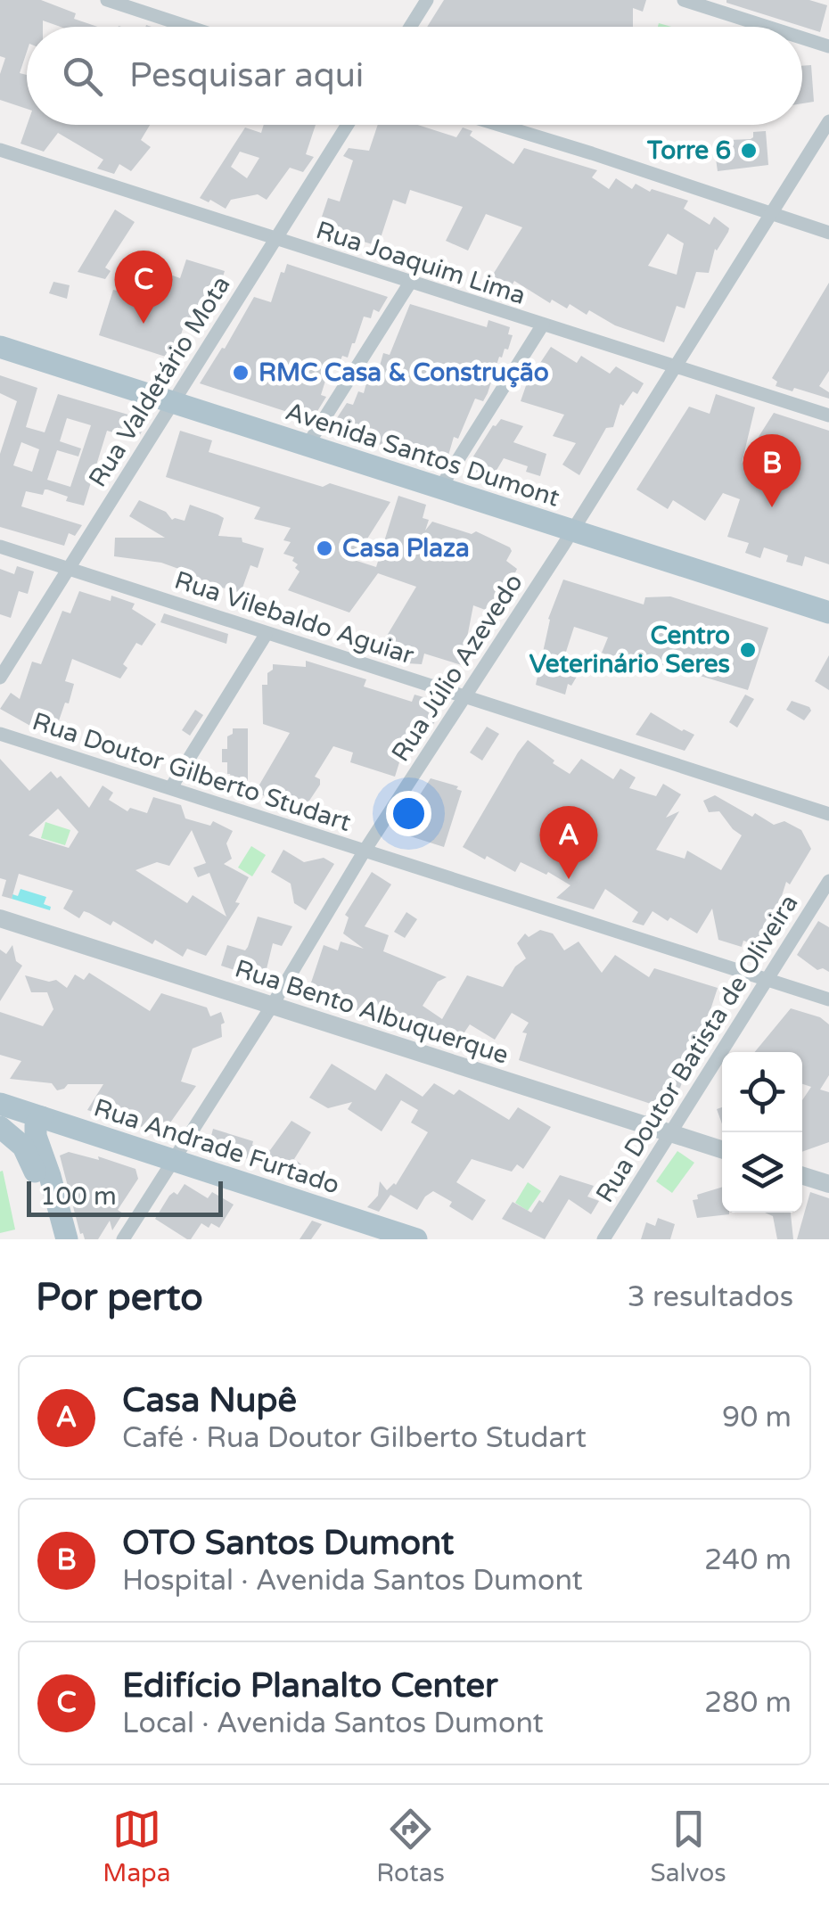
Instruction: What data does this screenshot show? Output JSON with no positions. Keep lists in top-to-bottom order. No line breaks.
{"streets":{"main road":["Avenida Santos Dumont","Rua Andrade Furtado"],"street":["Rua Joaquim Lima","Rua Valdetário Mota","Rua Vilebaldo Aguiar","Rua Júlio Azevedo","Rua Doutor Gilberto Studart","Rua Bento Albuquerque","Rua Doutor Batista de Oliveira"]},"crossings":[["Rua Joaquim Lima","Rua Valdetário Mota"],["Rua Joaquim Lima","Rua Júlio Azevedo"],["Rua Valdetário Mota","Avenida Santos Dumont"],["Rua Valdetário Mota","Rua Vilebaldo Aguiar"],["Avenida Santos Dumont","Rua Júlio Azevedo"],["Rua Vilebaldo Aguiar","Rua Júlio Azevedo"],["Rua Júlio Azevedo","Rua Doutor Gilberto Studart"],["Rua Júlio Azevedo","Rua Bento Albuquerque"],["Rua Júlio Azevedo","Rua Andrade Furtado"],["Rua Doutor Gilberto Studart","Rua Doutor Batista de Oliveira"],["Rua Bento Albuquerque","Rua Doutor Batista de Oliveira"]],"places":["Torre 6","RMC Casa & Construção","Casa Plaza","Centro Veterinário Seres"],"scale_bar":"100 m","page":{"search":"Pesquisar aqui","pins":["C","B","A"],"scale":"100 m","heading":["Por perto","3 resultados"],"list":[{"mark":"A","name":"Casa Nupê","note":"Café · Rua Doutor Gilberto Studart","value":"90 m"},{"mark":"B","name":"OTO Santos Dumont","note":"Hospital · Avenida Santos Dumont","value":"240 m"},{"mark":"C","name":"Edifício Planalto Center","note":"Local · Avenida Santos Dumont","value":"280 m"}],"nav":["Mapa","Rotas","Salvos"]}}
